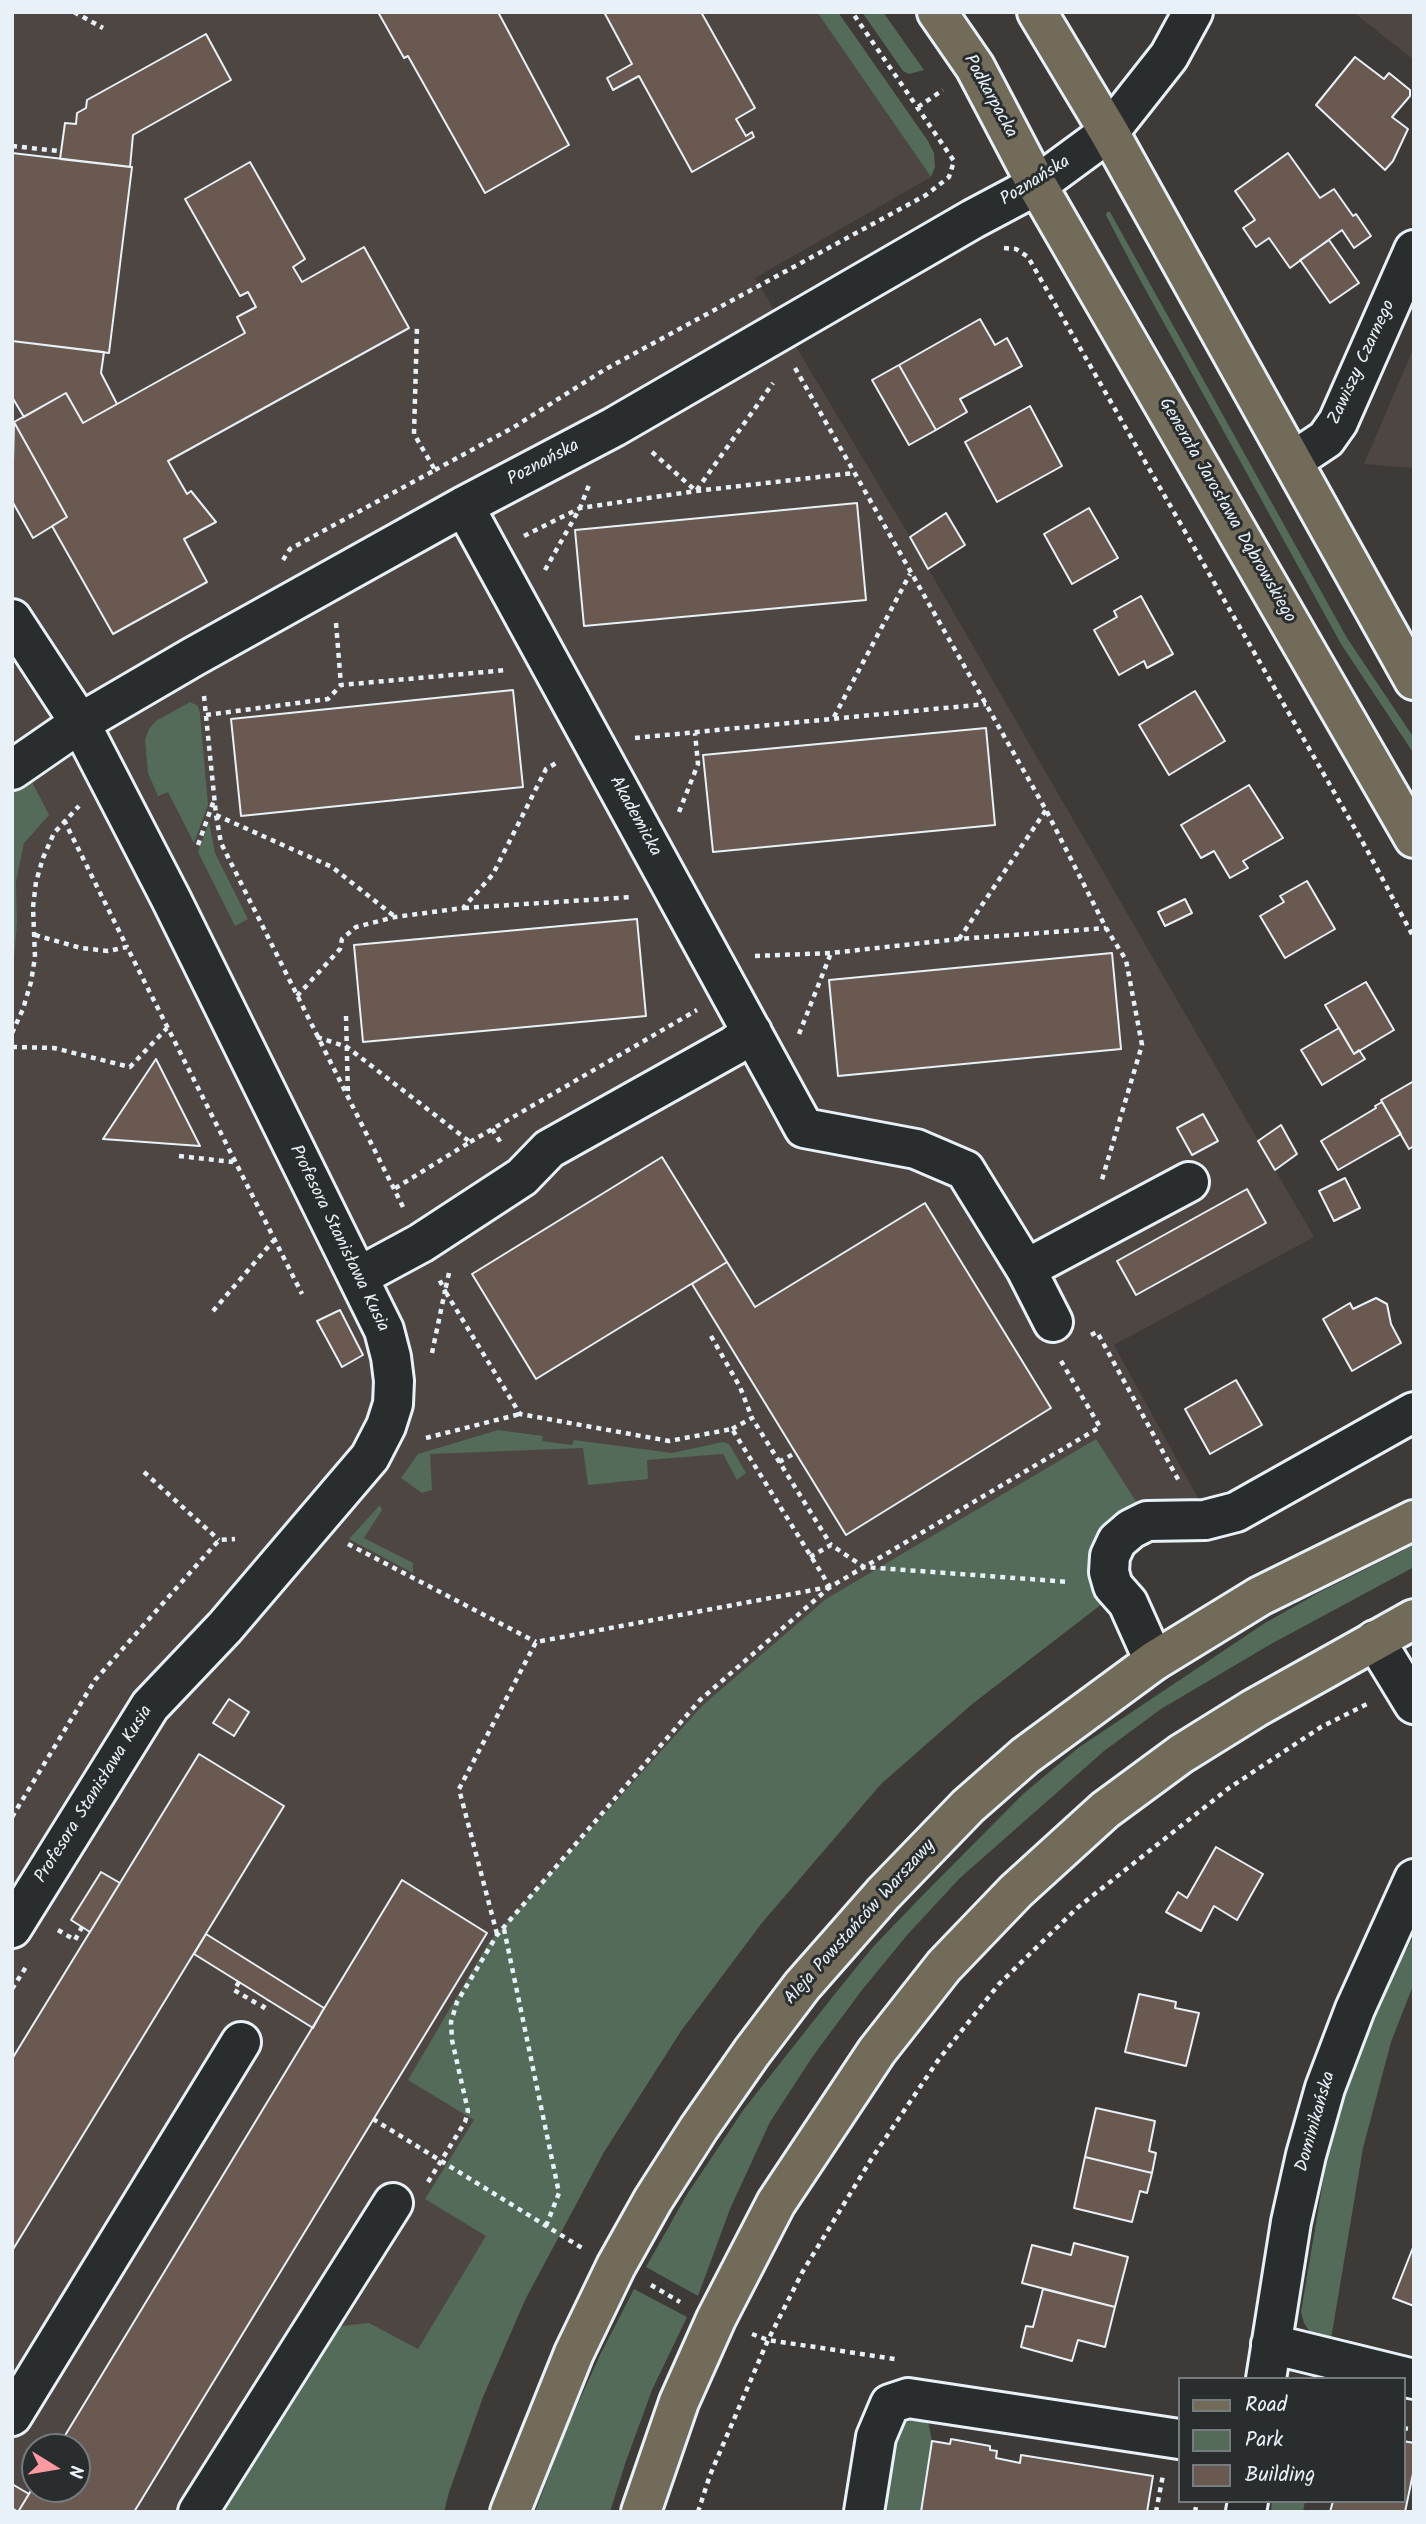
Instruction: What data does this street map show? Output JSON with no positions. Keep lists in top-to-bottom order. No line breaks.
{"streets":{"main road":["Podkarpacka","Generała Jarosława Dąbrowskiego","Aleja Powstańców Warszawy"],"street":["Poznańska","Zawiszy Czarnego","Akademicka","Profesora Stanisława Kusia","Dominikańska"]},"crossings":[["Podkarpacka","Poznańska"],["Podkarpacka","Generała Jarosława Dąbrowskiego"],["Poznańska","Generała Jarosława Dąbrowskiego"],["Poznańska","Akademicka"],["Poznańska","Profesora Stanisława Kusia"]],"legend":["Road","Park","Building"],"north":"right"}
